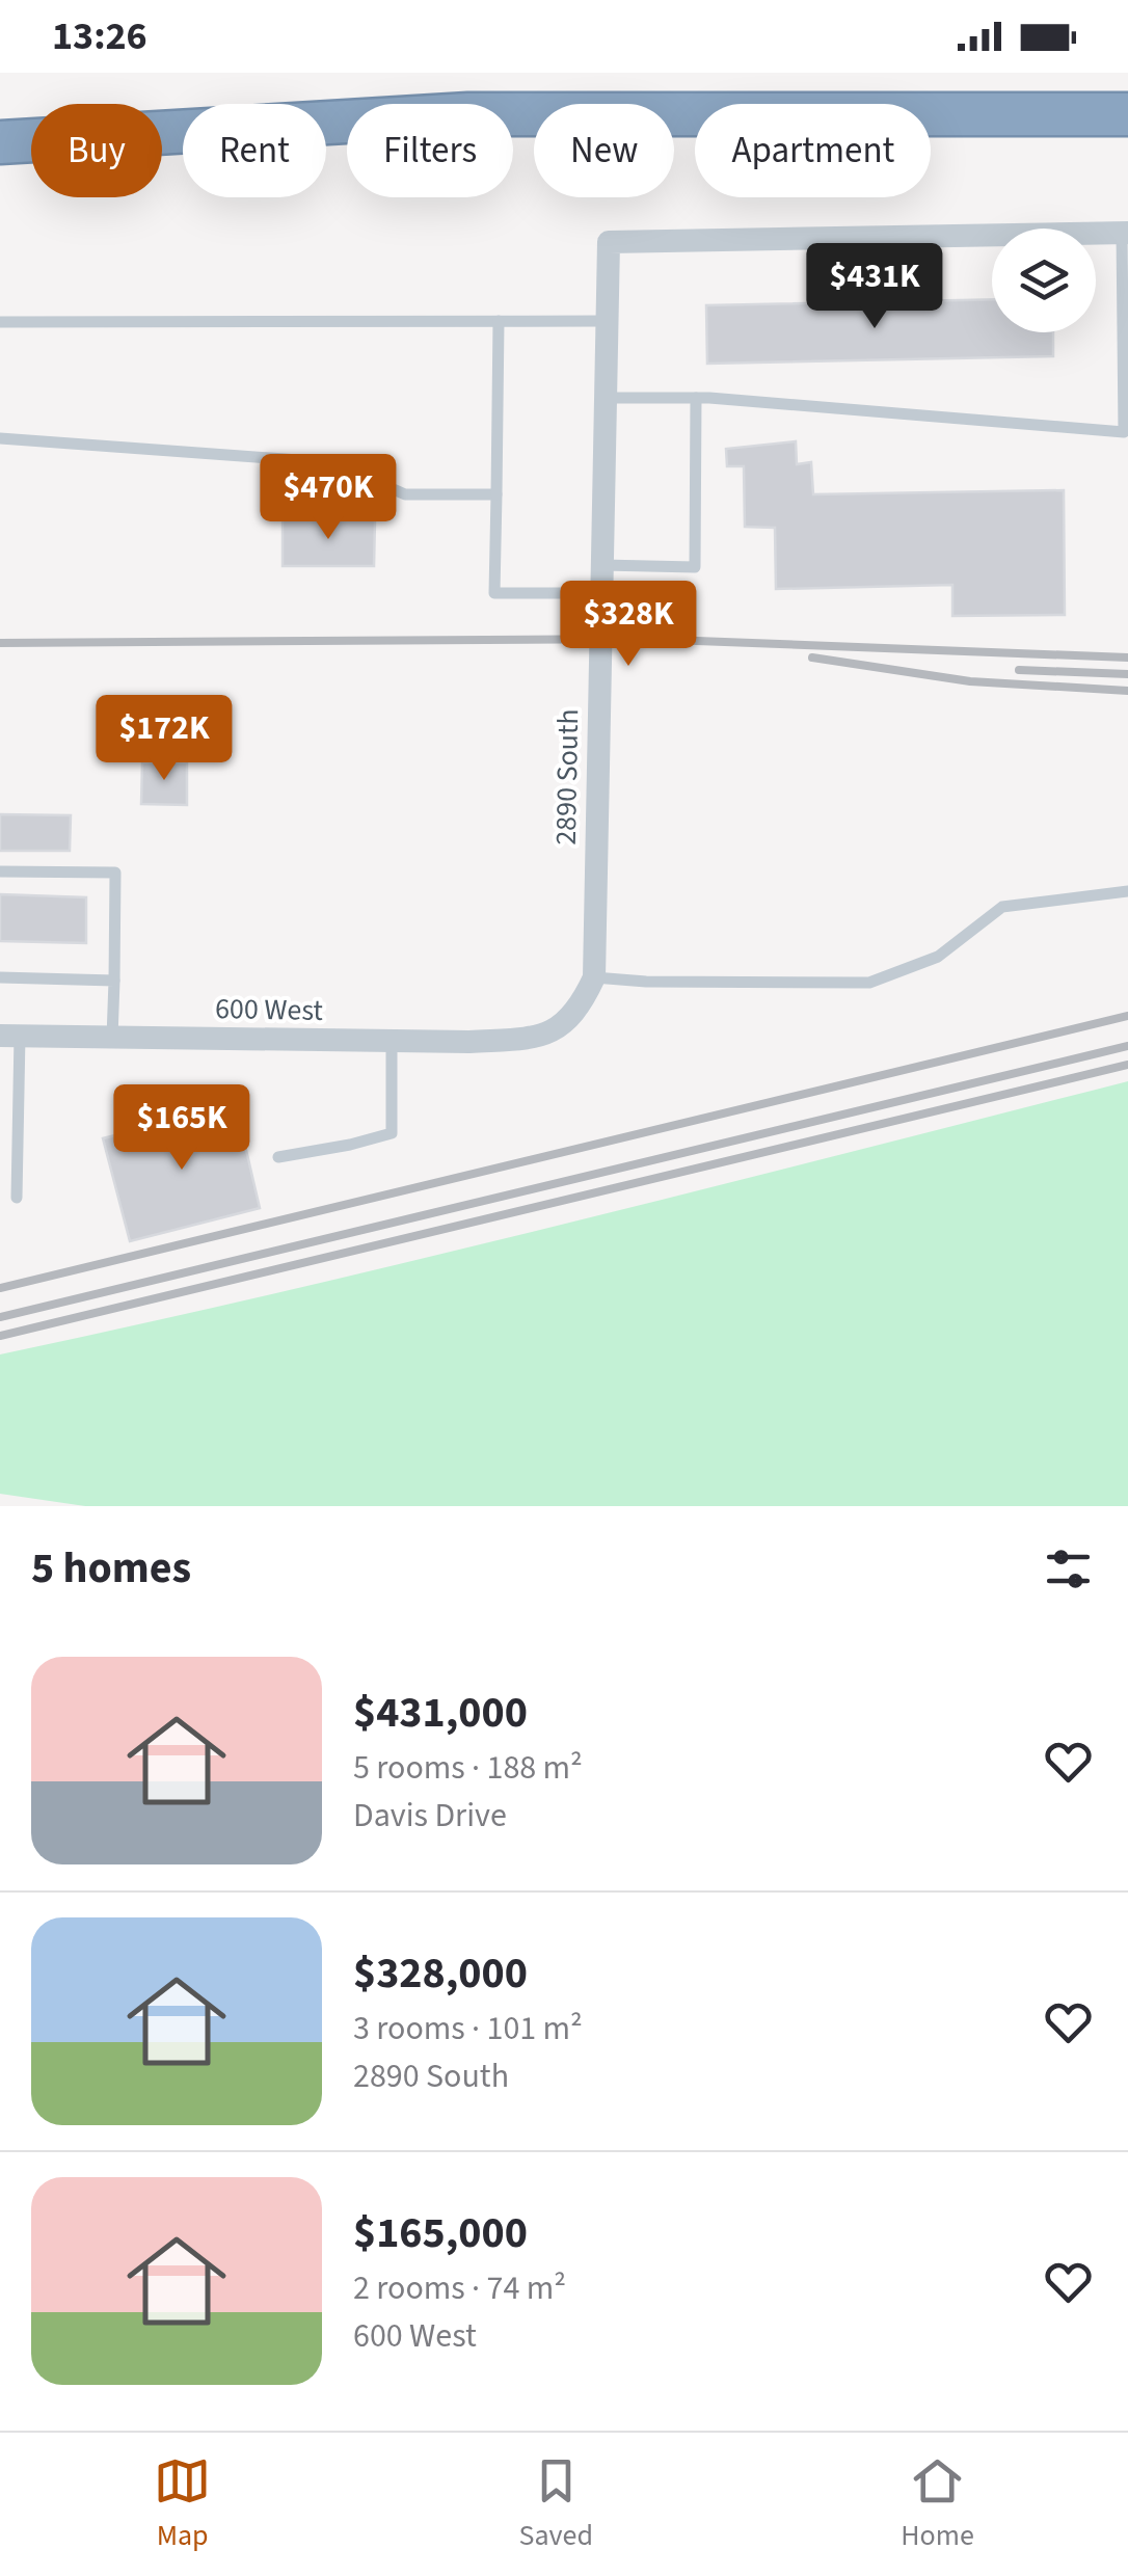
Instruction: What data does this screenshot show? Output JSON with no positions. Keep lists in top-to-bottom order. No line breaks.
{"streets":{"street":["2890 South","600 West"]},"crossings":[["2890 South","600 West"]],"page":{"status":"13:26","chip":["Buy","Rent","Filters","New","Apartment"],"price":["$431K","$470K","$328K","$172K","$165K"],"heading":"5 homes","list":[{"name":"$431,000","note":"5 rooms · 188 m² · Davis Drive"},{"name":"$328,000","note":"3 rooms · 101 m² · 2890 South"},{"name":"$165,000","note":"2 rooms · 74 m² · 600 West"}],"tabs":["Map","Saved","Home"]}}
